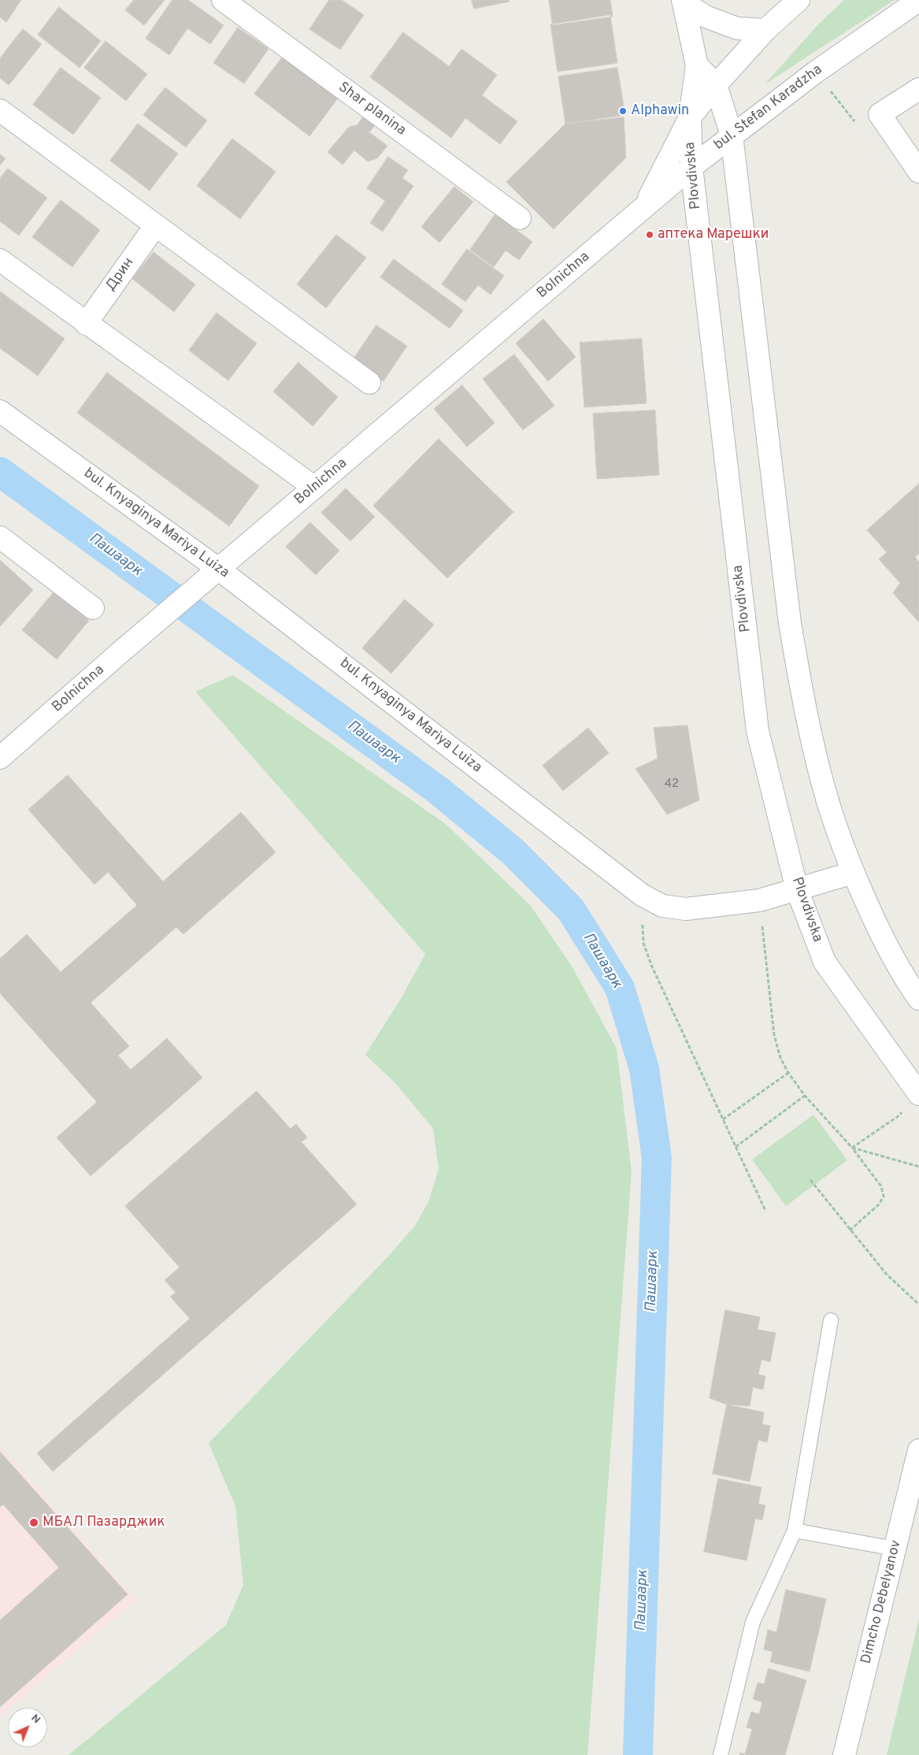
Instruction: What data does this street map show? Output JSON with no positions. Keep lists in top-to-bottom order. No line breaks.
{"streets":{"street":["bul. Stefan Karadzha","Shar planina","Plovdivska","Дрин","Bolnichna","bul. Knyaginya Mariya Luiza","Dimcho Debelyanov"]},"crossings":[["bul. Stefan Karadzha","Plovdivska"],["bul. Stefan Karadzha","Bolnichna"],["Plovdivska","bul. Knyaginya Mariya Luiza"],["Bolnichna","bul. Knyaginya Mariya Luiza"]],"water":["Пашаарк"],"places":["Alphawin","аптека Марешки","МБАЛ Пазарджик"],"house_numbers":["42"],"north":"top right"}
